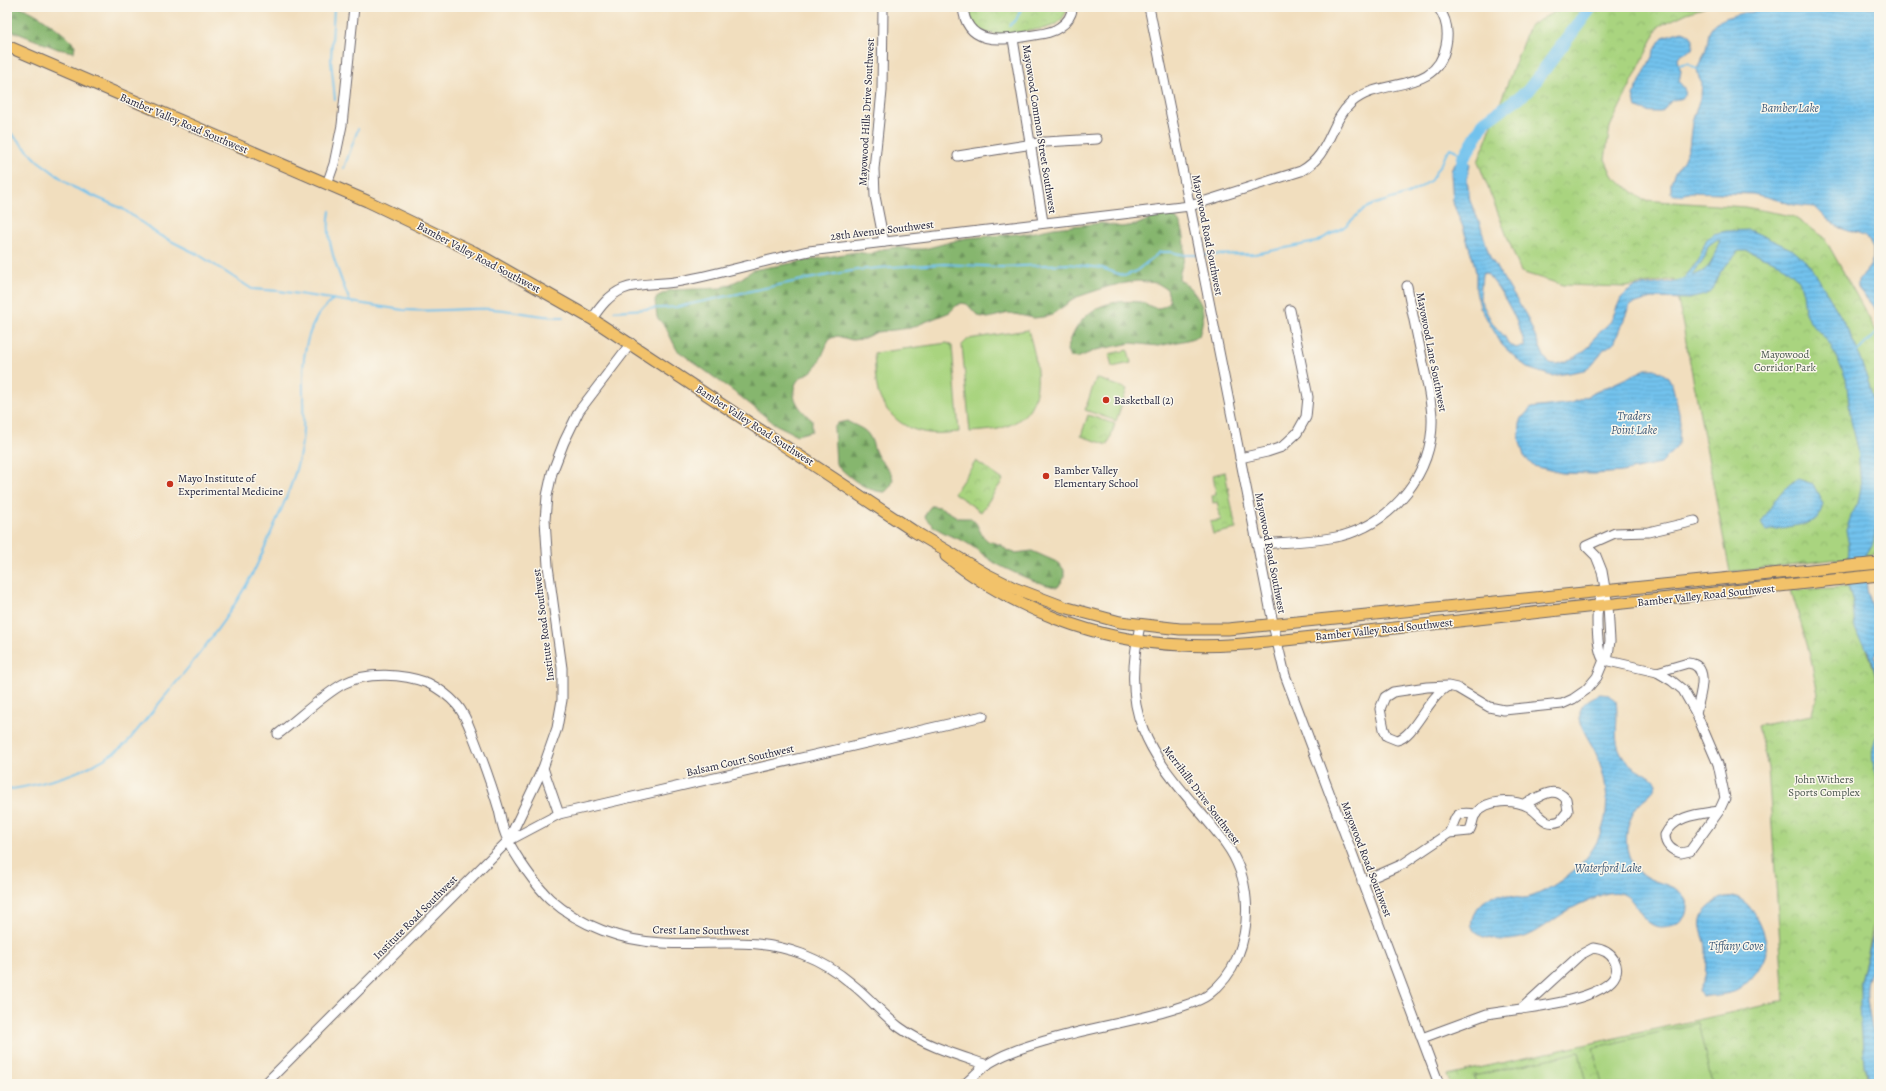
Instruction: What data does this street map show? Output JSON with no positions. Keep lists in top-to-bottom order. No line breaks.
{"streets":{"main road":["Bamber Valley Road Southwest"],"street":["Mayowood Hills Drive Southwest","Mayowood Common Street Southwest","28th Avenue Southwest","Mayowood Road Southwest","Mayowood Lane Southwest","Institute Road Southwest","Balsam Court Southwest","Merrihills Drive Southwest","Crest Lane Southwest"]},"crossings":[["Mayowood Hills Drive Southwest","28th Avenue Southwest"],["Bamber Valley Road Southwest","28th Avenue Southwest"],["Bamber Valley Road Southwest","Mayowood Road Southwest"],["Bamber Valley Road Southwest","Institute Road Southwest"],["Bamber Valley Road Southwest","Merrihills Drive Southwest"],["Mayowood Common Street Southwest","28th Avenue Southwest"],["28th Avenue Southwest","Mayowood Road Southwest"],["Mayowood Road Southwest","Mayowood Lane Southwest"],["Institute Road Southwest","Balsam Court Southwest"],["Institute Road Southwest","Crest Lane Southwest"],["Balsam Court Southwest","Crest Lane Southwest"],["Merrihills Drive Southwest","Crest Lane Southwest"]],"water":["Bamber Lake","Traders Point Lake","Waterford Lake","Tiffany Cove"],"parks":["Mayowood Corridor Park","John Withers Sports Complex"],"places":["Basketball (2)","Bamber Valley Elementary School","Mayo Institute of Experimental Medicine"]}
